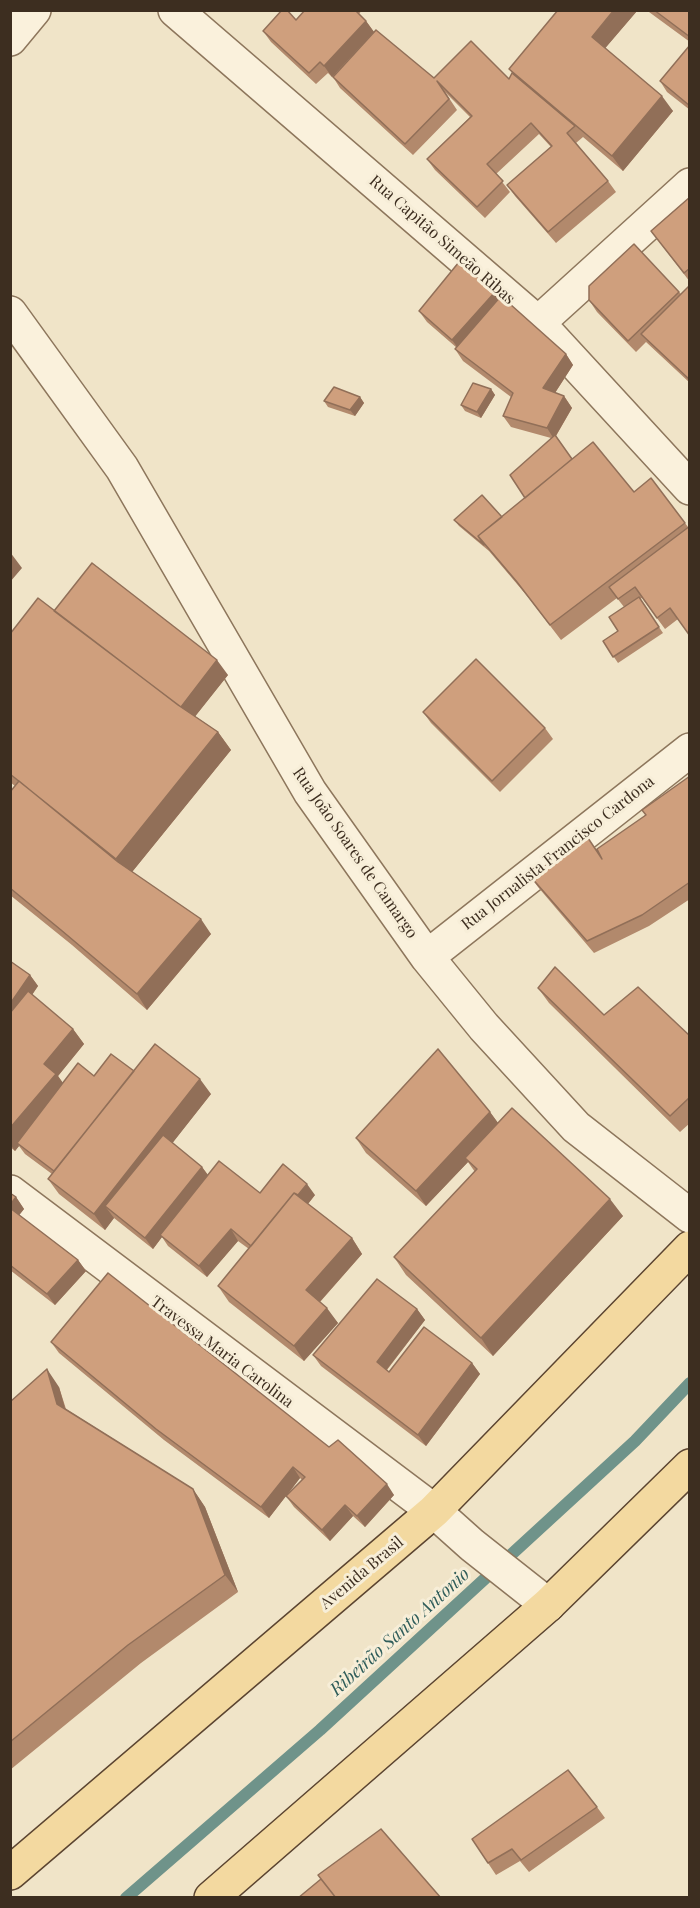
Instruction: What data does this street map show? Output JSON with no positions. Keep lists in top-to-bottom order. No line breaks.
{"streets":{"main road":["Avenida Brasil"],"street":["Rua Capitão Simeão Ribas","Rua João Soares de Camargo","Rua Jornalista Francisco Cardona","Travessa Maria Carolina"]},"crossings":[["Rua João Soares de Camargo","Rua Jornalista Francisco Cardona"],["Travessa Maria Carolina","Avenida Brasil"]],"water":["Ribeirão Santo Antonio"]}
